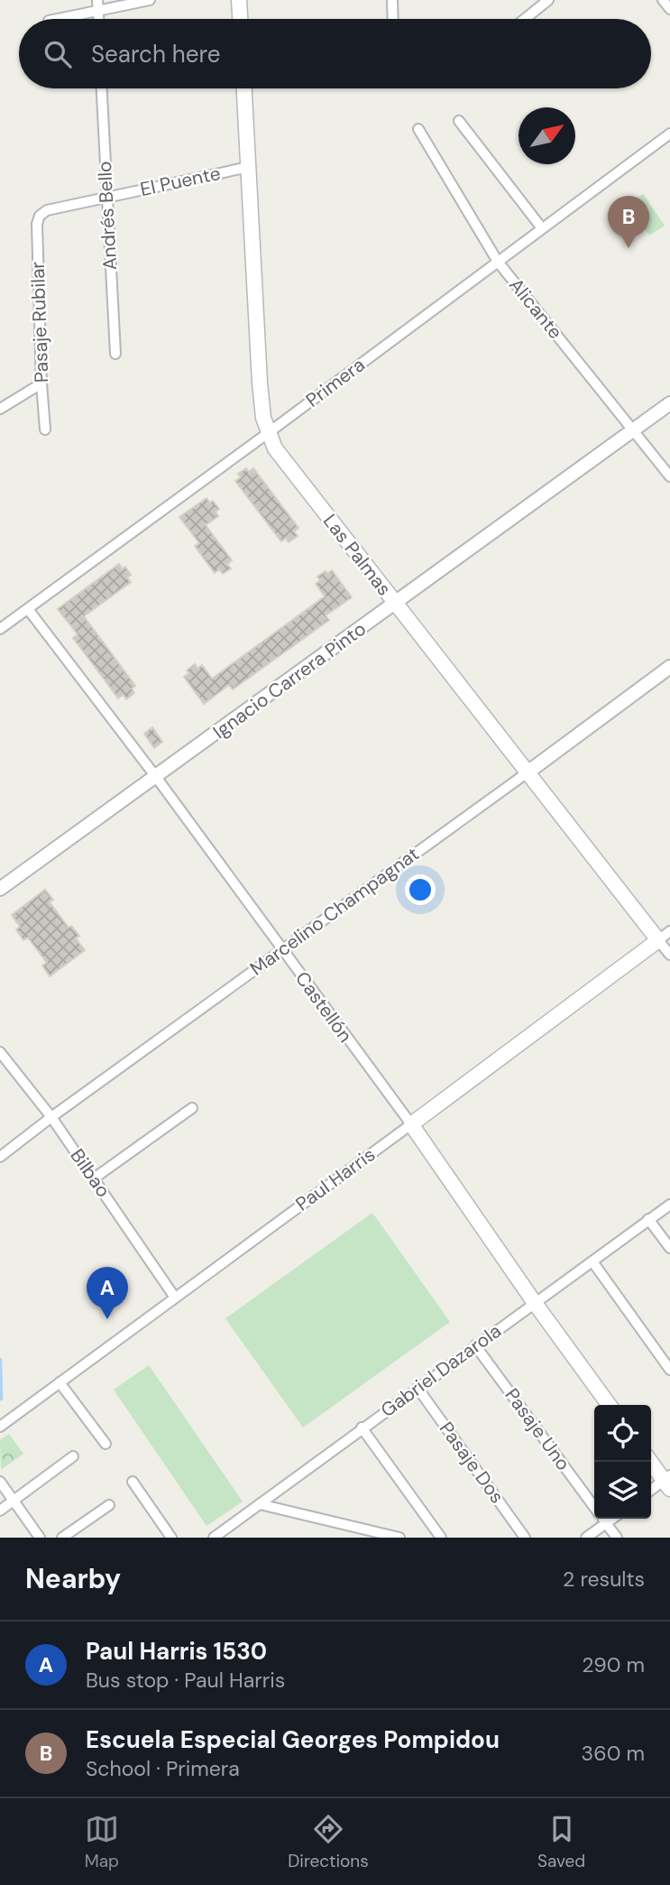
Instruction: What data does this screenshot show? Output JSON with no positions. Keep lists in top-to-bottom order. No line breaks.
{"streets":{"main road":["Las Palmas","Castellón","Paul Harris"],"street":["El Puente","Andrés Bello","Alicante","Pasaje Rubilar","Primera","Ignacio Carrera Pinto","Marcelino Champagnat","Bilbao","Gabriel Dazarola","Pasaje Uno","Pasaje Dos"]},"crossings":[["El Puente","Andrés Bello"],["El Puente","Pasaje Rubilar"],["El Puente","Las Palmas"],["Alicante","Primera"],["Alicante","Ignacio Carrera Pinto"],["Primera","Las Palmas"],["Primera","Castellón"],["Las Palmas","Ignacio Carrera Pinto"],["Las Palmas","Marcelino Champagnat"],["Las Palmas","Paul Harris"],["Ignacio Carrera Pinto","Castellón"],["Marcelino Champagnat","Castellón"],["Marcelino Champagnat","Bilbao"],["Castellón","Paul Harris"],["Castellón","Gabriel Dazarola"],["Bilbao","Paul Harris"],["Gabriel Dazarola","Pasaje Uno"],["Gabriel Dazarola","Pasaje Dos"]],"north":"top right","page":{"search":"Search here","pins":["B","A"],"heading":["Nearby","2 results"],"list":[{"mark":"A","name":"Paul Harris 1530","note":"Bus stop · Paul Harris","value":"290 m"},{"mark":"B","name":"Escuela Especial Georges Pompidou","note":"School · Primera","value":"360 m"}],"nav":["Map","Directions","Saved"]}}
